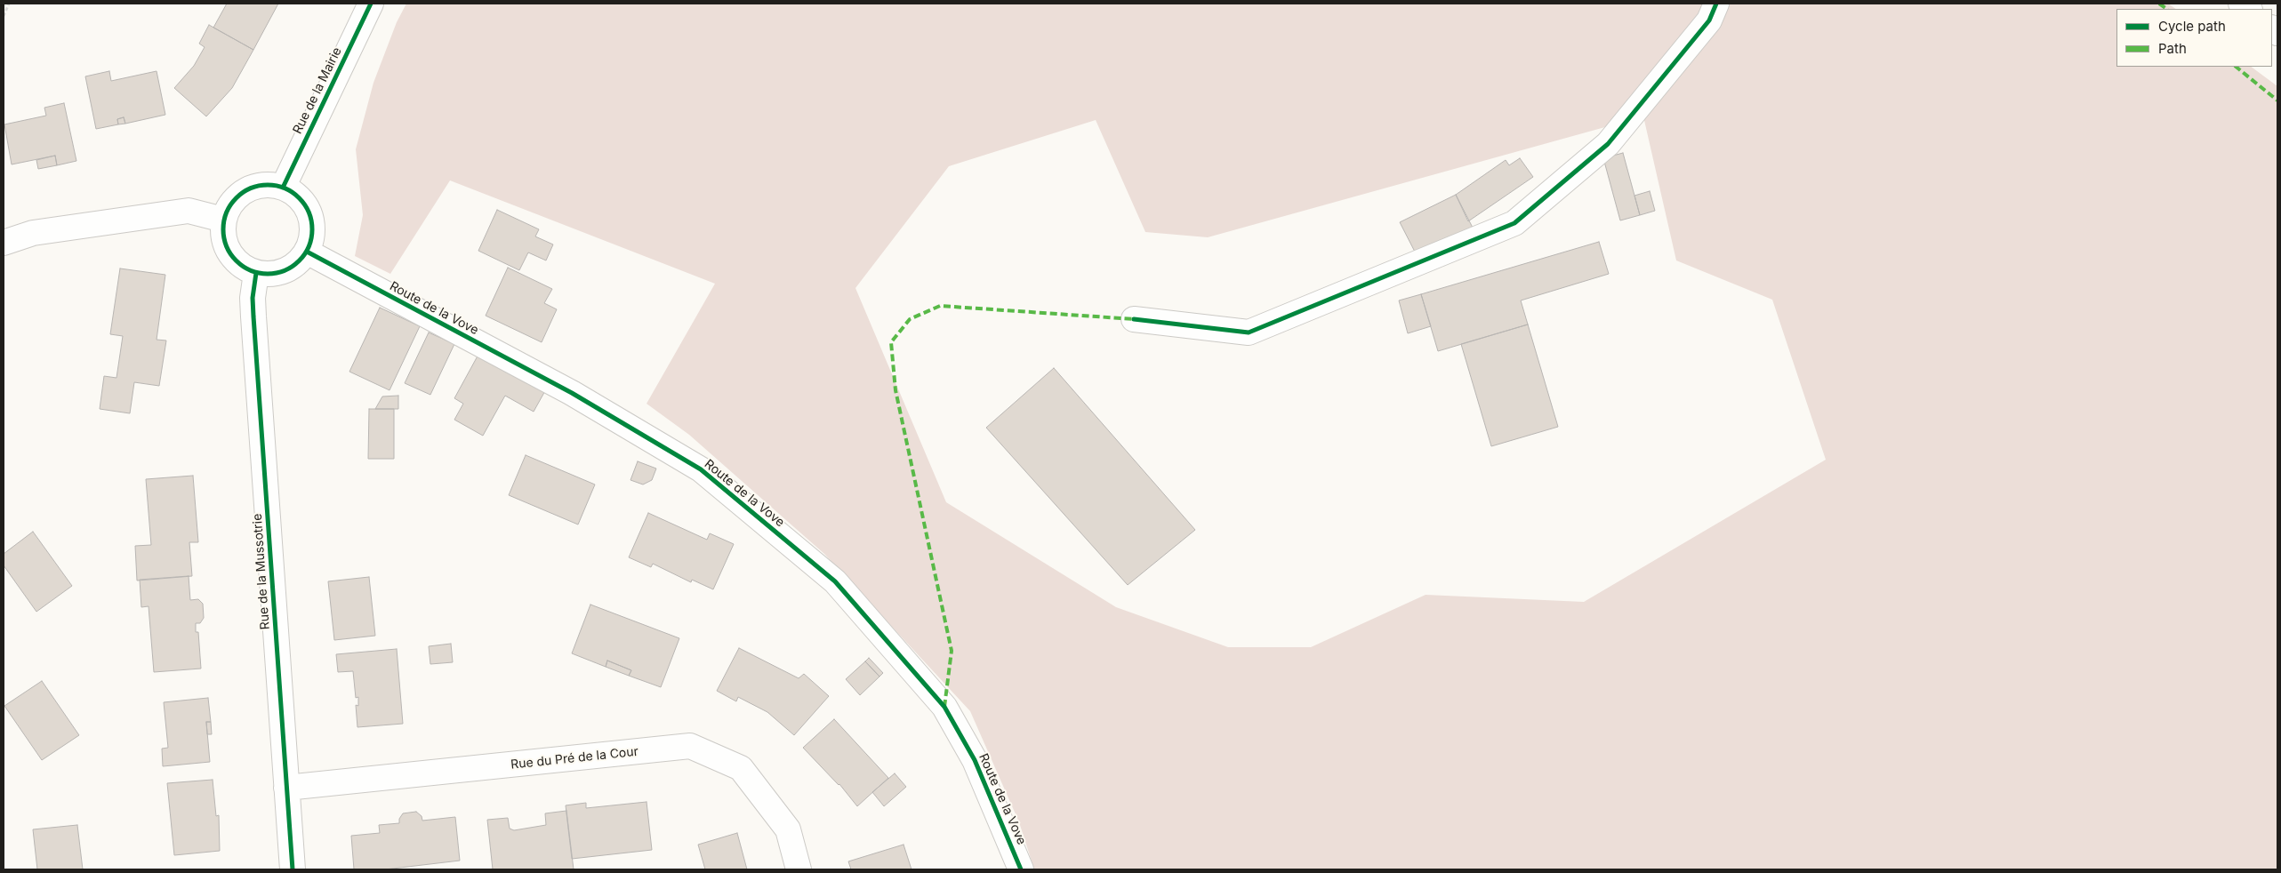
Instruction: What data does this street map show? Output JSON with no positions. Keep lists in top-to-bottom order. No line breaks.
{"streets":{"street":["Rue de la Mairie","Route de la Vove","Rue de la Mussotrie","Rue du Pré de la Cour"]},"crossings":[["Rue de la Mairie","Route de la Vove"],["Rue de la Mairie","Rue de la Mussotrie"],["Route de la Vove","Rue de la Mussotrie"],["Rue de la Mussotrie","Rue du Pré de la Cour"]],"legend":["Cycle path","Path"]}
